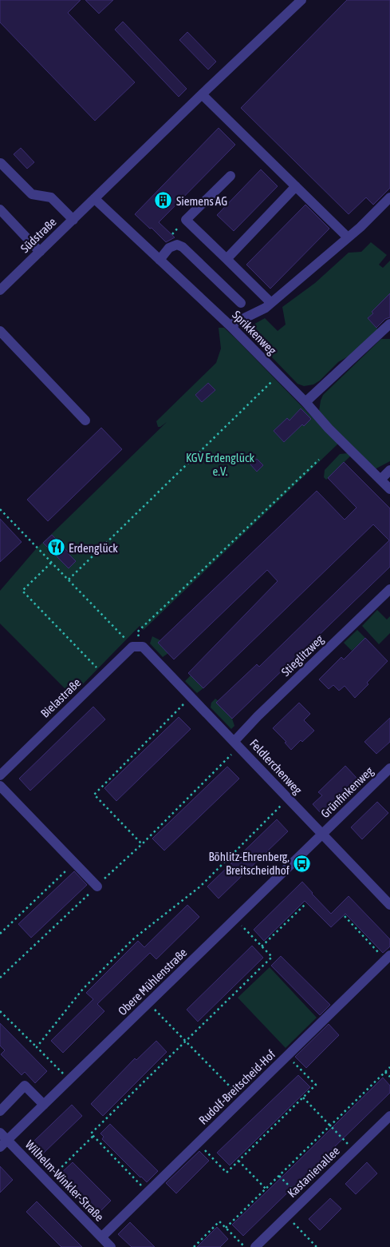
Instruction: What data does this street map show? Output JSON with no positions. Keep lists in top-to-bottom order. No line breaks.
{"streets":{"street":["Südstraße","Sprikkenweg","Stieglitzweg","Bielastraße","Feldlerchenweg","Grünfinkenweg","Obere Mühlenstraße","Rudolf-Breitscheid-Hof","Kastanienallee","Wilhelm-Winkler-Straße"]},"crossings":[["Südstraße","Sprikkenweg"],["Stieglitzweg","Feldlerchenweg"],["Feldlerchenweg","Grünfinkenweg"],["Feldlerchenweg","Obere Mühlenstraße"],["Grünfinkenweg","Obere Mühlenstraße"],["Obere Mühlenstraße","Wilhelm-Winkler-Straße"],["Rudolf-Breitscheid-Hof","Wilhelm-Winkler-Straße"]],"parks":["KGV Erdenglück e.V."],"places":{"building":["Siemens AG"],"restaurant":["Erdenglück"],"bus stop":["Böhlitz-Ehrenberg, Breitscheidhof"]}}
